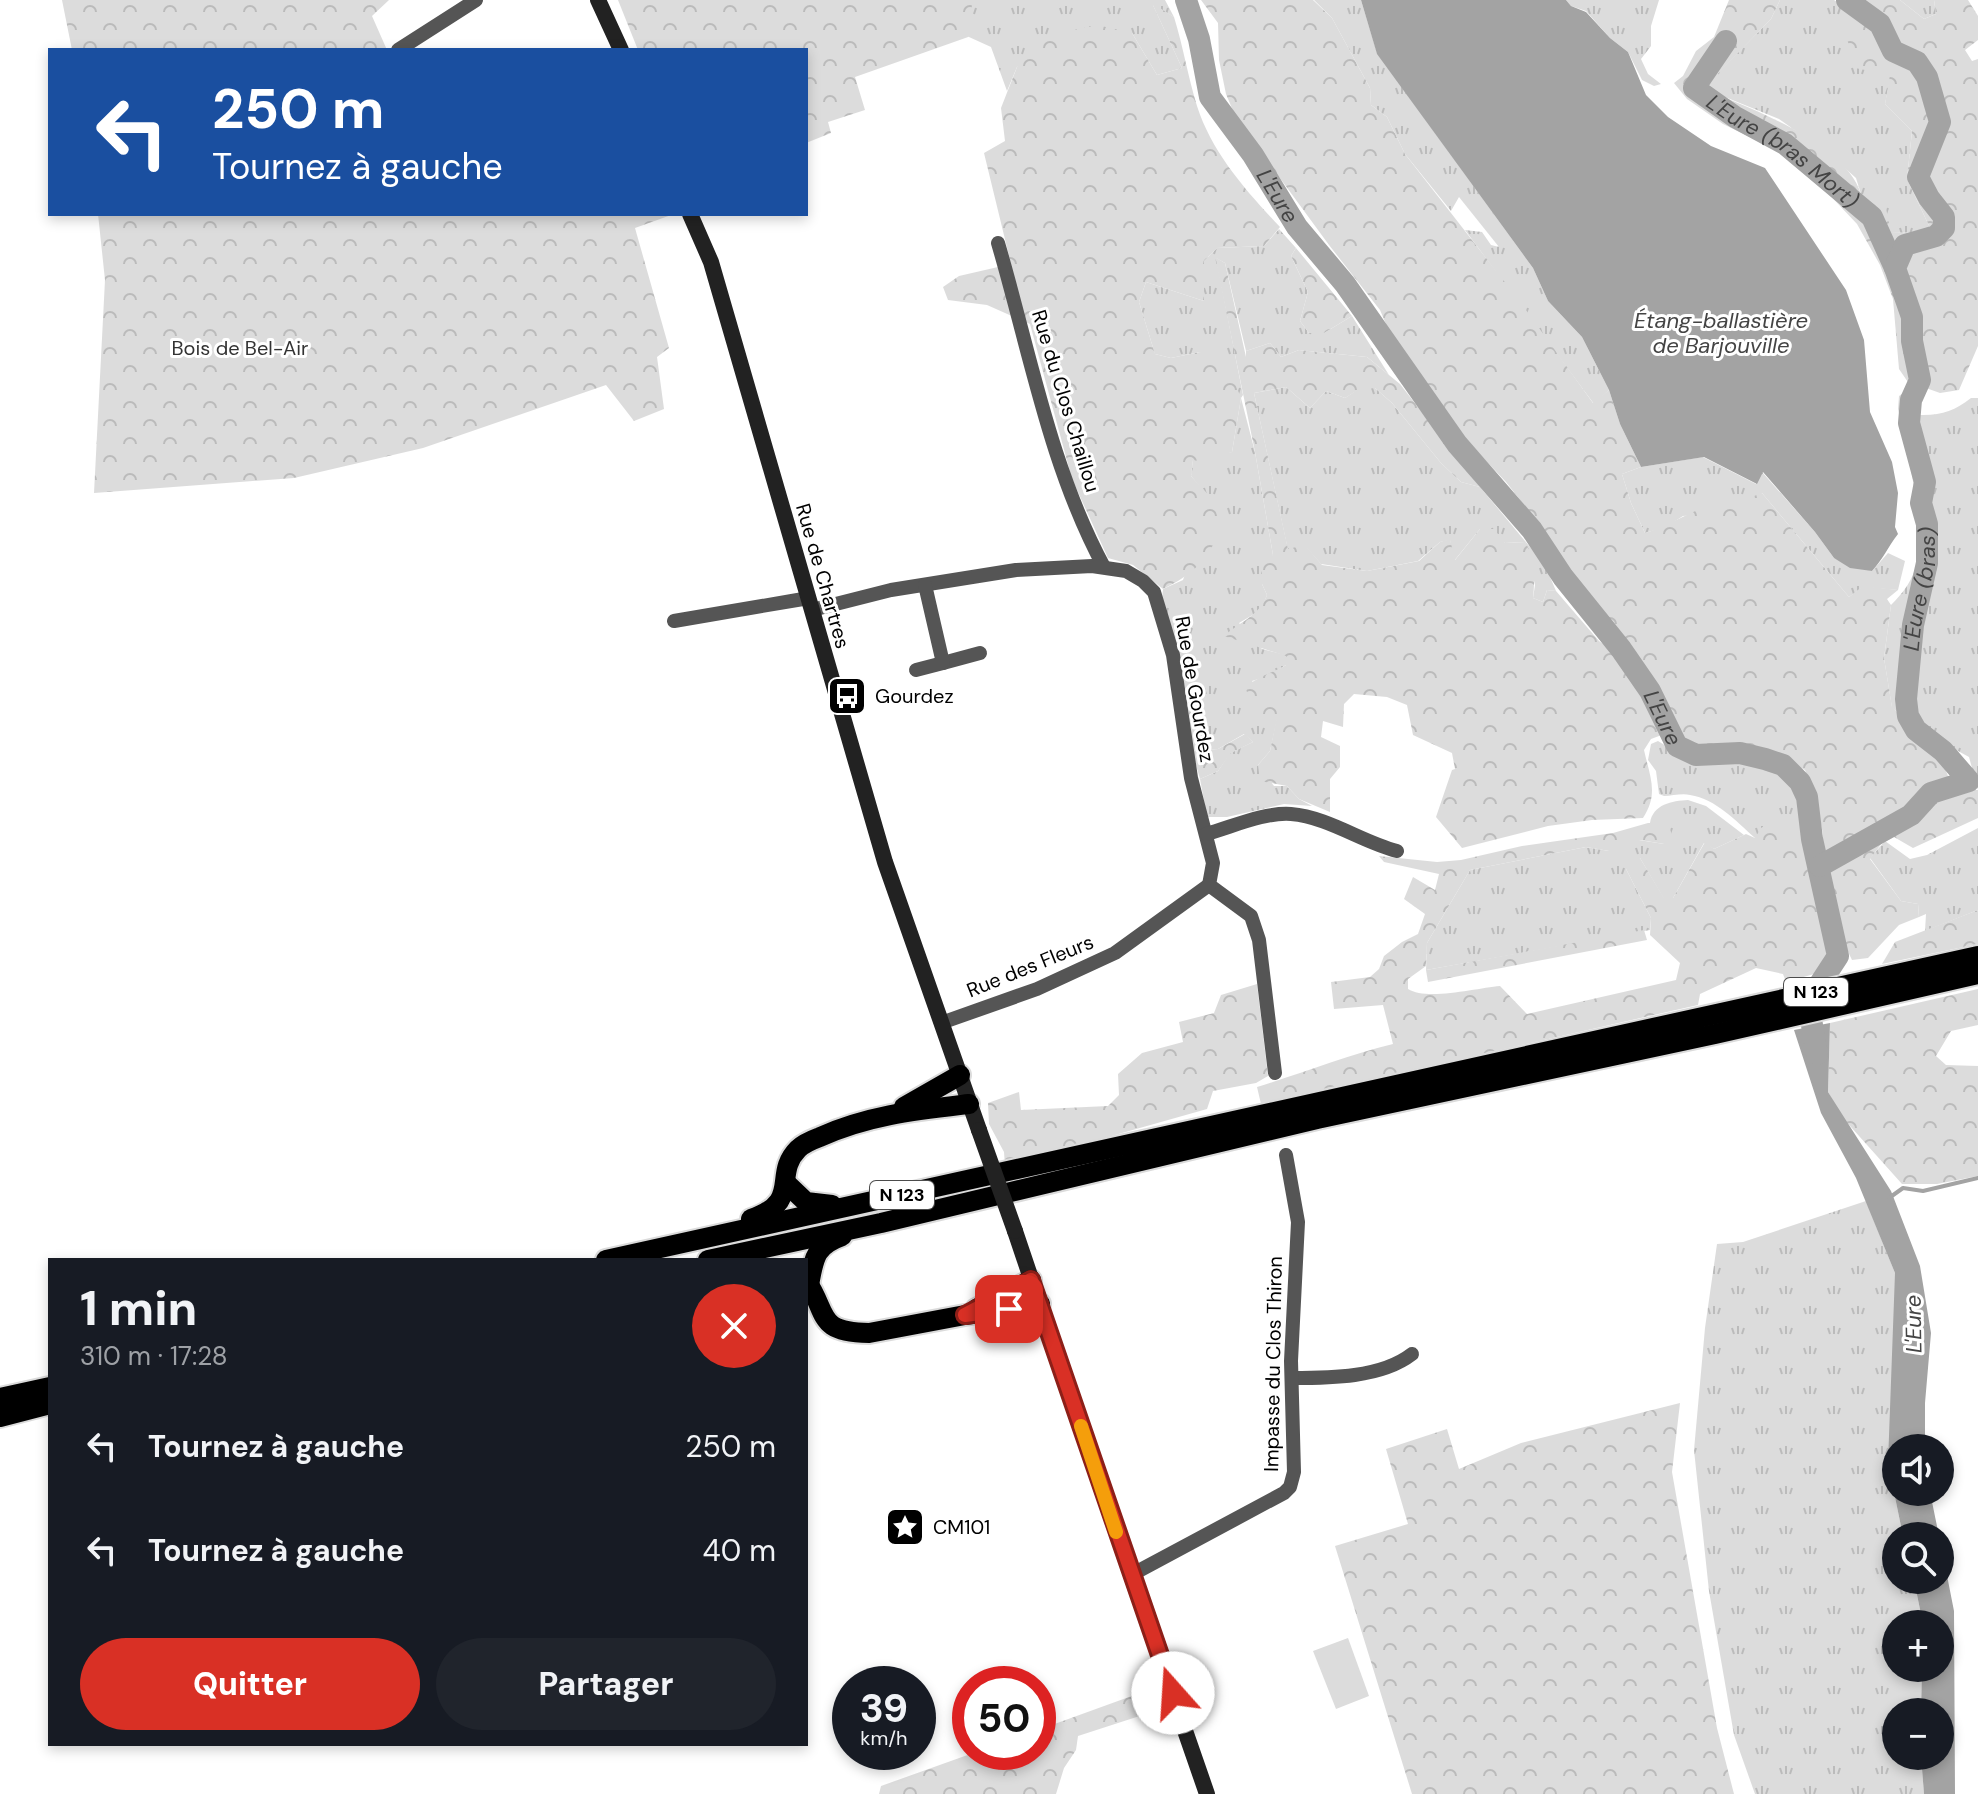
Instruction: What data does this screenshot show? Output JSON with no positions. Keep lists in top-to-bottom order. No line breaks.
{"streets":{"main road":["Rue de Chartres","N 123"],"street":["Rue du Clos Chaillou","Rue de Gourdez","Rue des Fleurs","Impasse du Clos Thiron"]},"crossings":[["Rue du Clos Chaillou","Rue de Gourdez"],["Rue de Chartres","Rue de Gourdez"],["Rue de Chartres","Rue des Fleurs"],["Rue de Chartres","Impasse du Clos Thiron"],["Rue de Gourdez","Rue des Fleurs"]],"water":["L'Eure (bras Mort)","L'Eure","Étang-ballastière de Barjouville","L'Eure (bras)"],"parks":["Bois de Bel-Air"],"places":{"bus stop":["Gourdez"],"place":["CM101"]},"page":{"turn":["250 m","Tournez à gauche"],"heading":["1 min","310 m · 17:28"],"list":[{"name":"Tournez à gauche","value":"250 m"},{"name":"Tournez à gauche","value":"40 m"}],"map_buttons":["+","−"],"buttons":["Quitter","Partager"],"speed":"39 km/h","limit":"50"}}
